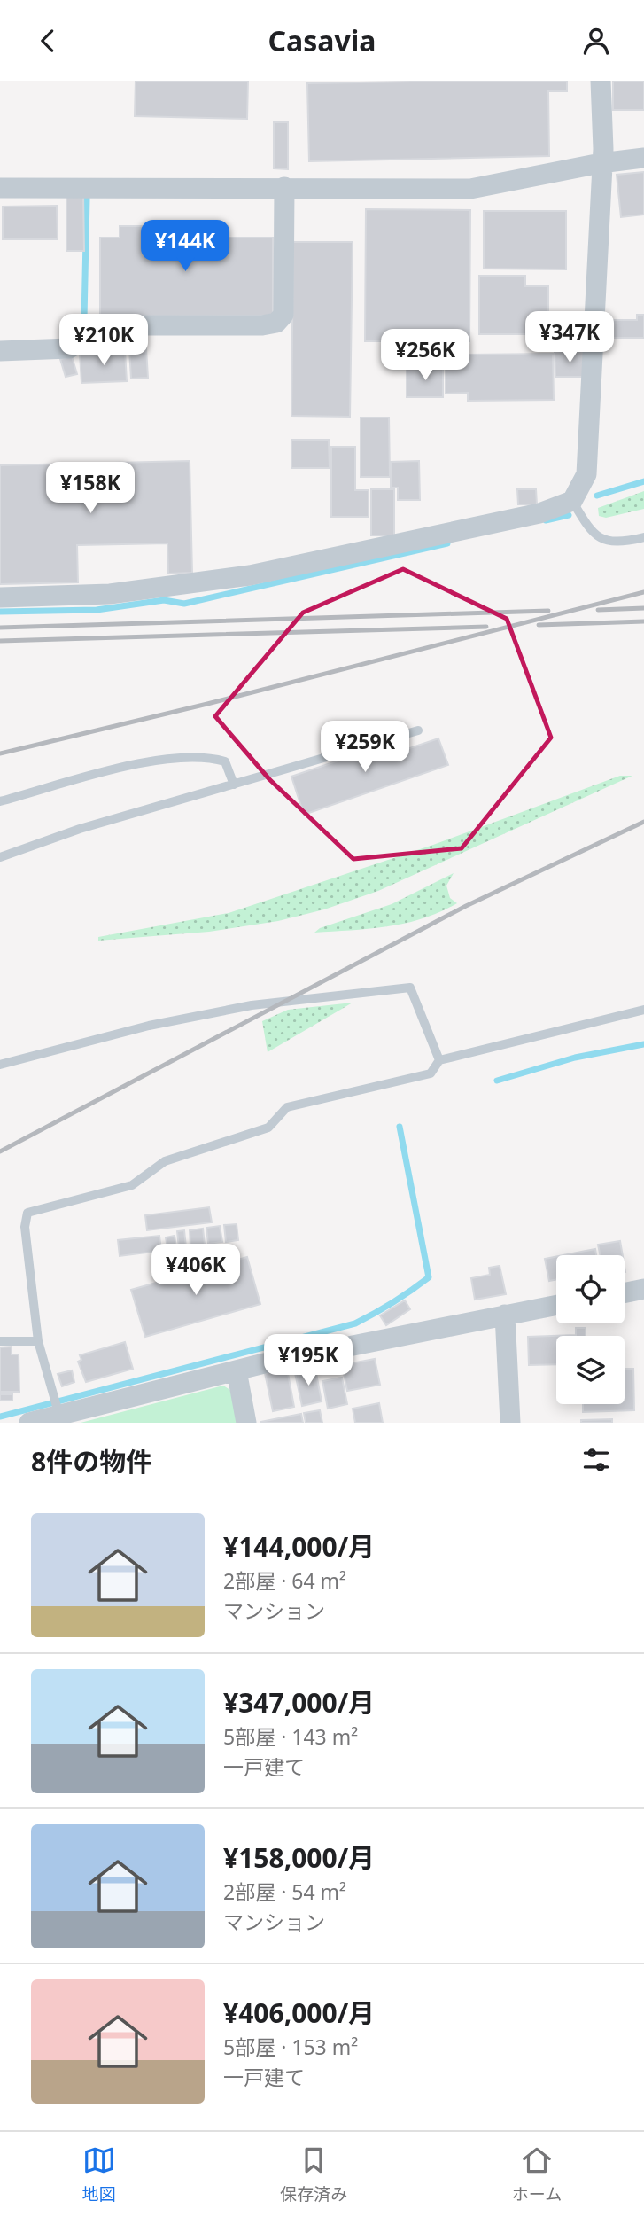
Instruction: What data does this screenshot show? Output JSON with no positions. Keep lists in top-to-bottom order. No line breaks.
{"page":{"header":"Casavia","price":["¥144K","¥347K","¥210K","¥256K","¥158K","¥259K","¥406K","¥195K"],"heading":"8件の物件","list":[{"name":"¥144,000/月","note":"2部屋 · 64 m² · マンション"},{"name":"¥347,000/月","note":"5部屋 · 143 m² · 一戸建て"},{"name":"¥158,000/月","note":"2部屋 · 54 m² · マンション"},{"name":"¥406,000/月","note":"5部屋 · 153 m² · 一戸建て"}],"tabs":["地図","保存済み","ホーム"]}}
